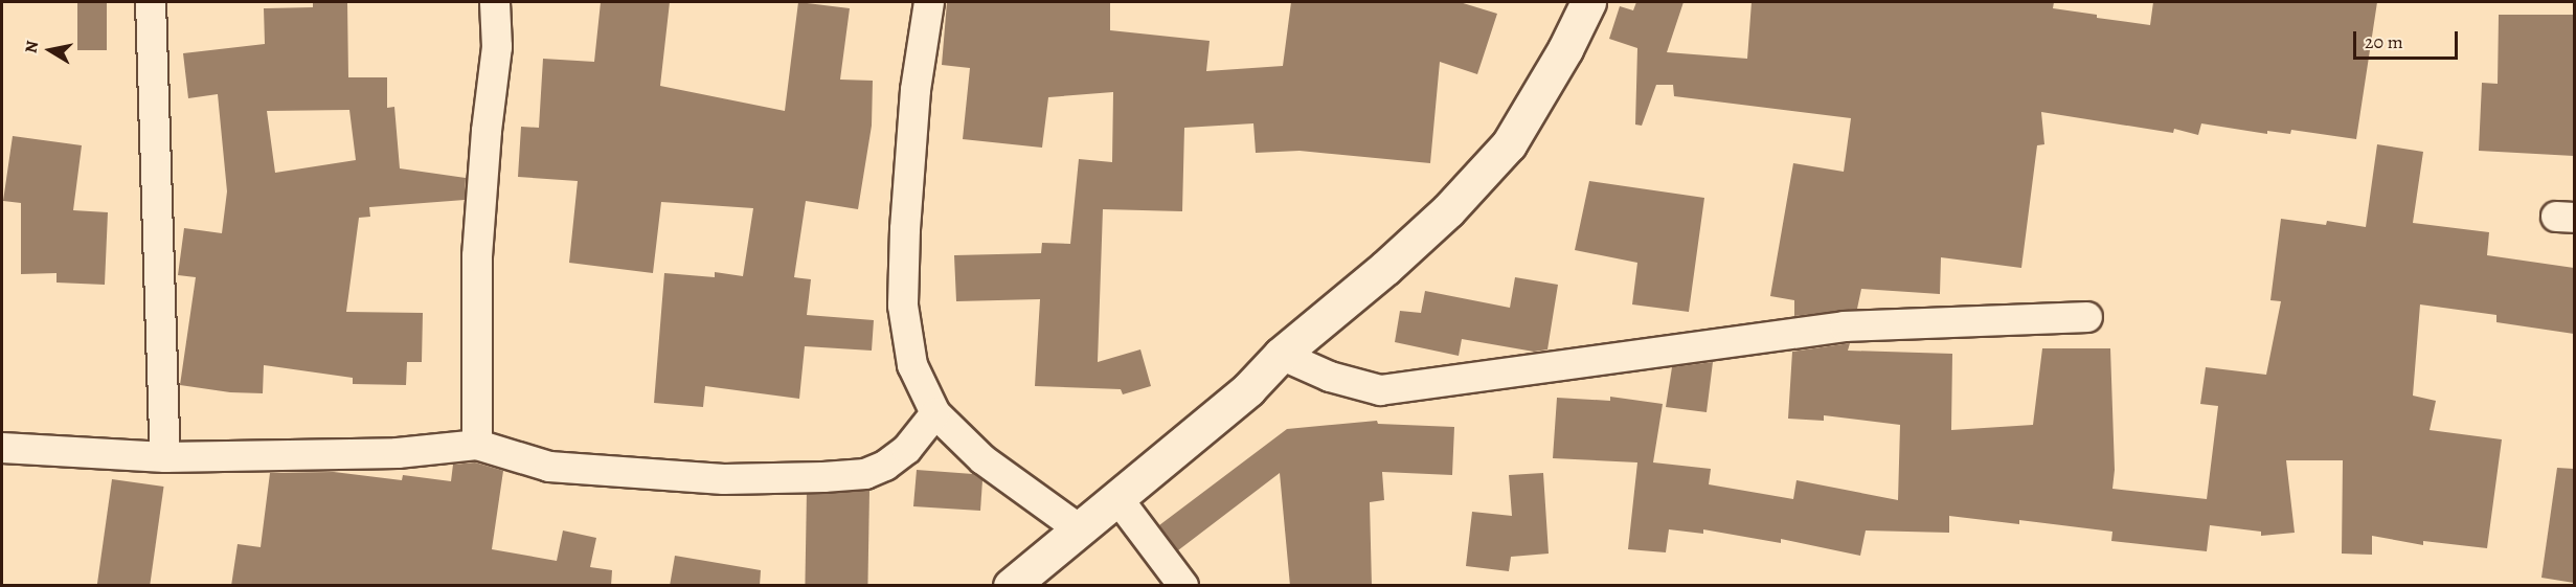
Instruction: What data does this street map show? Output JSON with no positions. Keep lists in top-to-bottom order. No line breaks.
{"scale_bar":"20 m","north":"left"}
